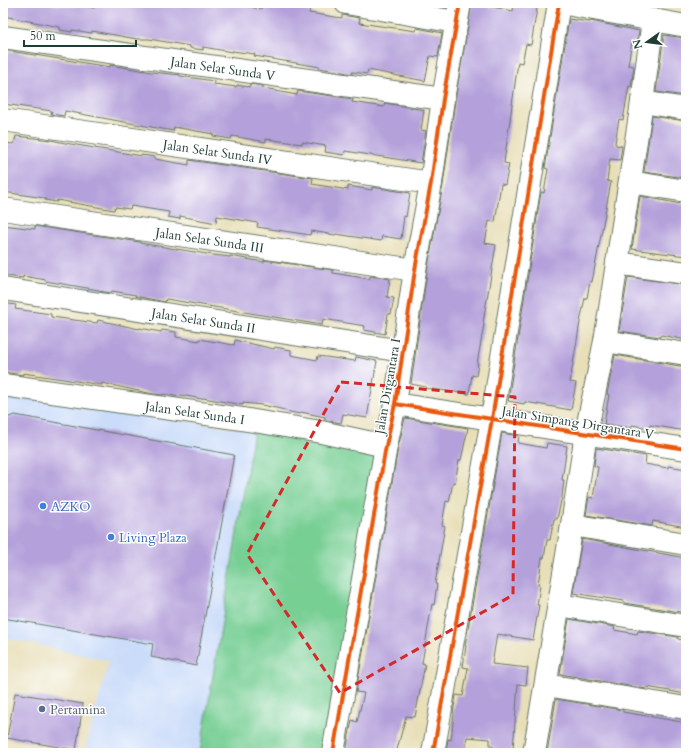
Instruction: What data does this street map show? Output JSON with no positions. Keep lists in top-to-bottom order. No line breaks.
{"streets":{"street":["Jalan Selat Sunda V","Jalan Selat Sunda IV","Jalan Selat Sunda III","Jalan Selat Sunda II","Jalan Dirgantara I","Jalan Selat Sunda I","Jalan Simpang Dirgantara V"]},"crossings":[["Jalan Selat Sunda V","Jalan Dirgantara I"],["Jalan Selat Sunda IV","Jalan Dirgantara I"],["Jalan Selat Sunda III","Jalan Dirgantara I"],["Jalan Selat Sunda II","Jalan Dirgantara I"],["Jalan Dirgantara I","Jalan Selat Sunda I"],["Jalan Dirgantara I","Jalan Simpang Dirgantara V"]],"places":["AZKO","Living Plaza","Pertamina"],"scale_bar":"50 m","north":"left"}
